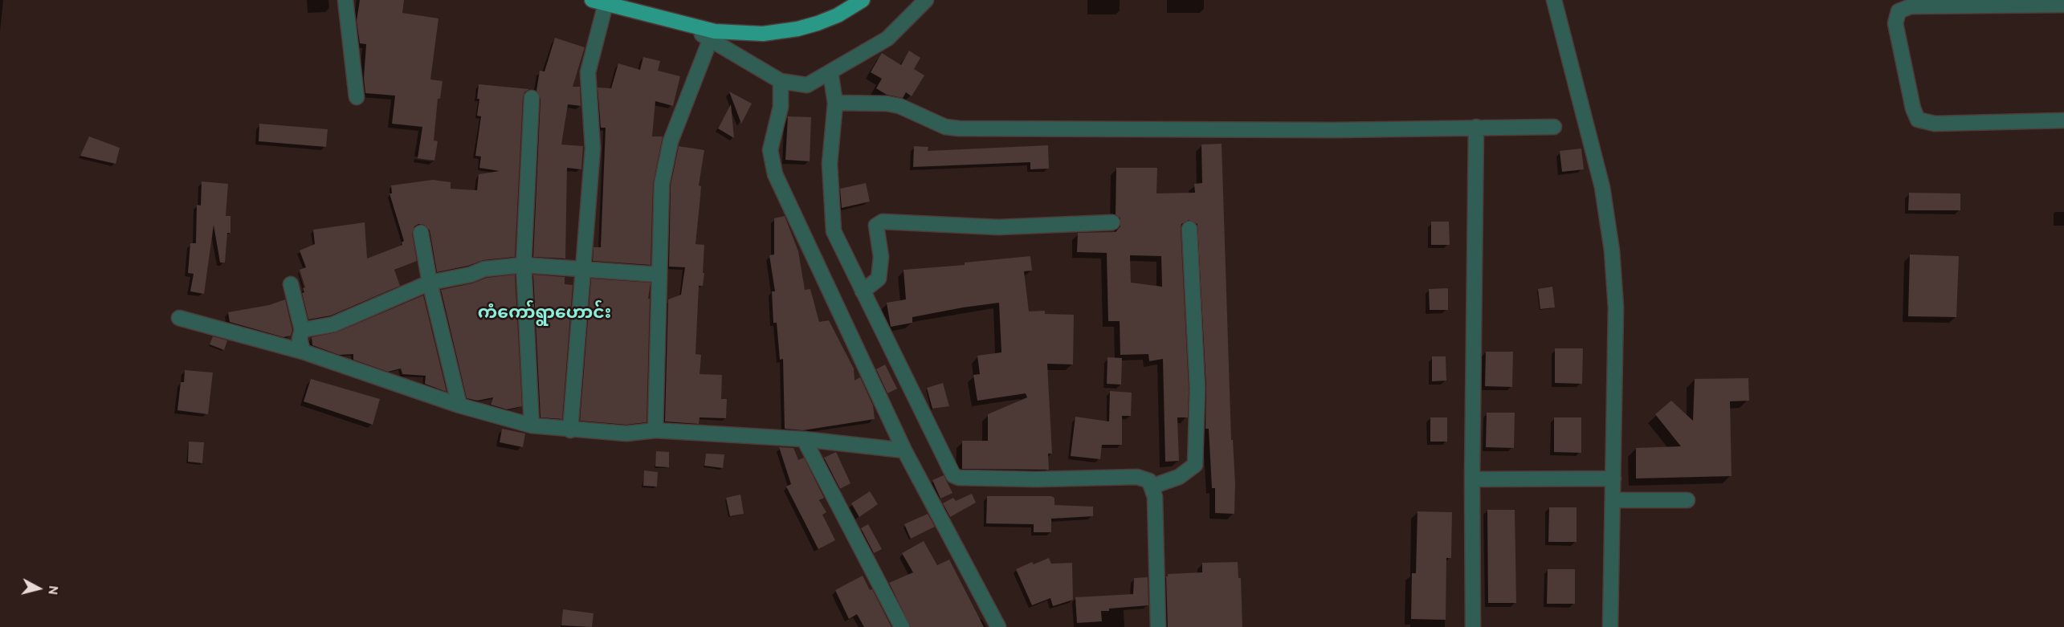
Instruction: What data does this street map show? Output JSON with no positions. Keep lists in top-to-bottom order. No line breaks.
{"districts":["ကံကော်ရွာဟောင်း"],"north":"right"}
